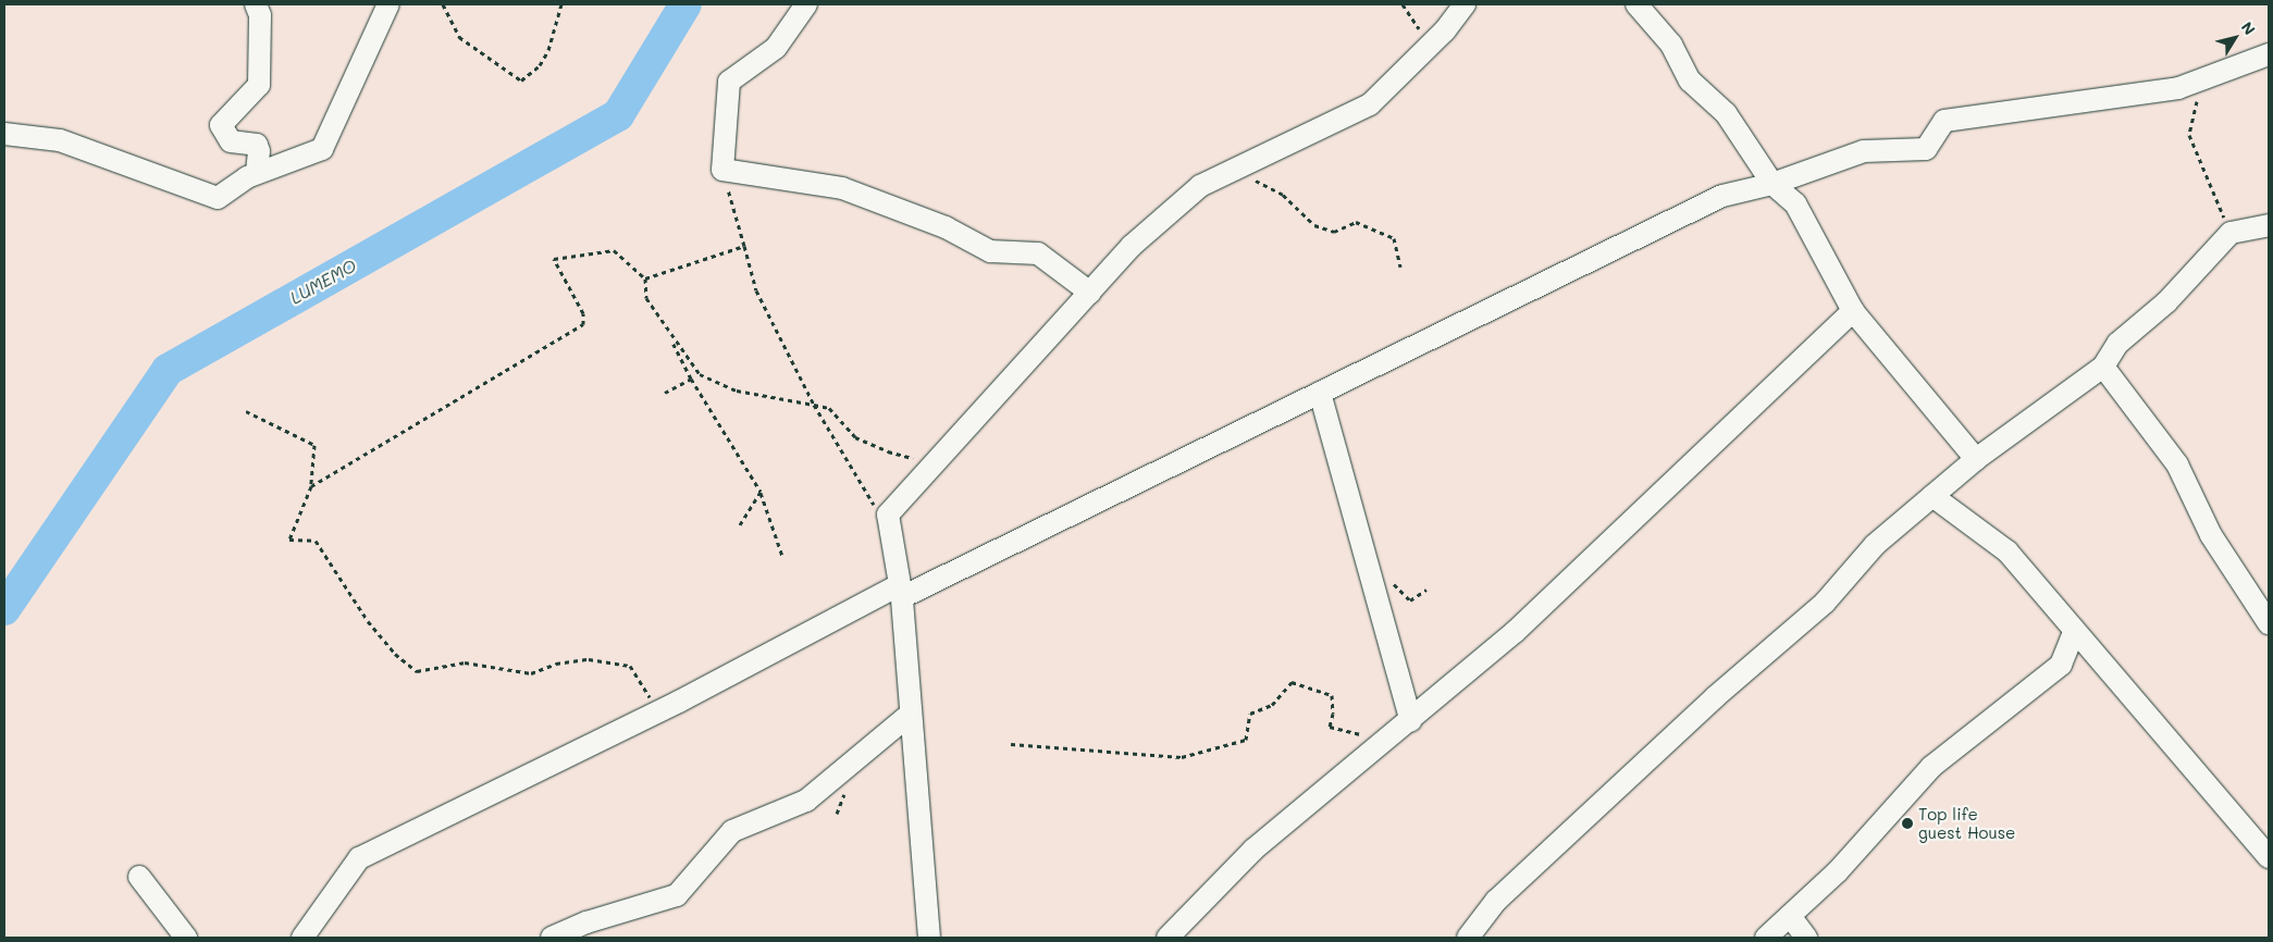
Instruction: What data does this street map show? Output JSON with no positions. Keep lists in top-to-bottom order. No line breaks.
{"water":["LUMEMO"],"places":["Top life guest House"],"north":"top right"}
